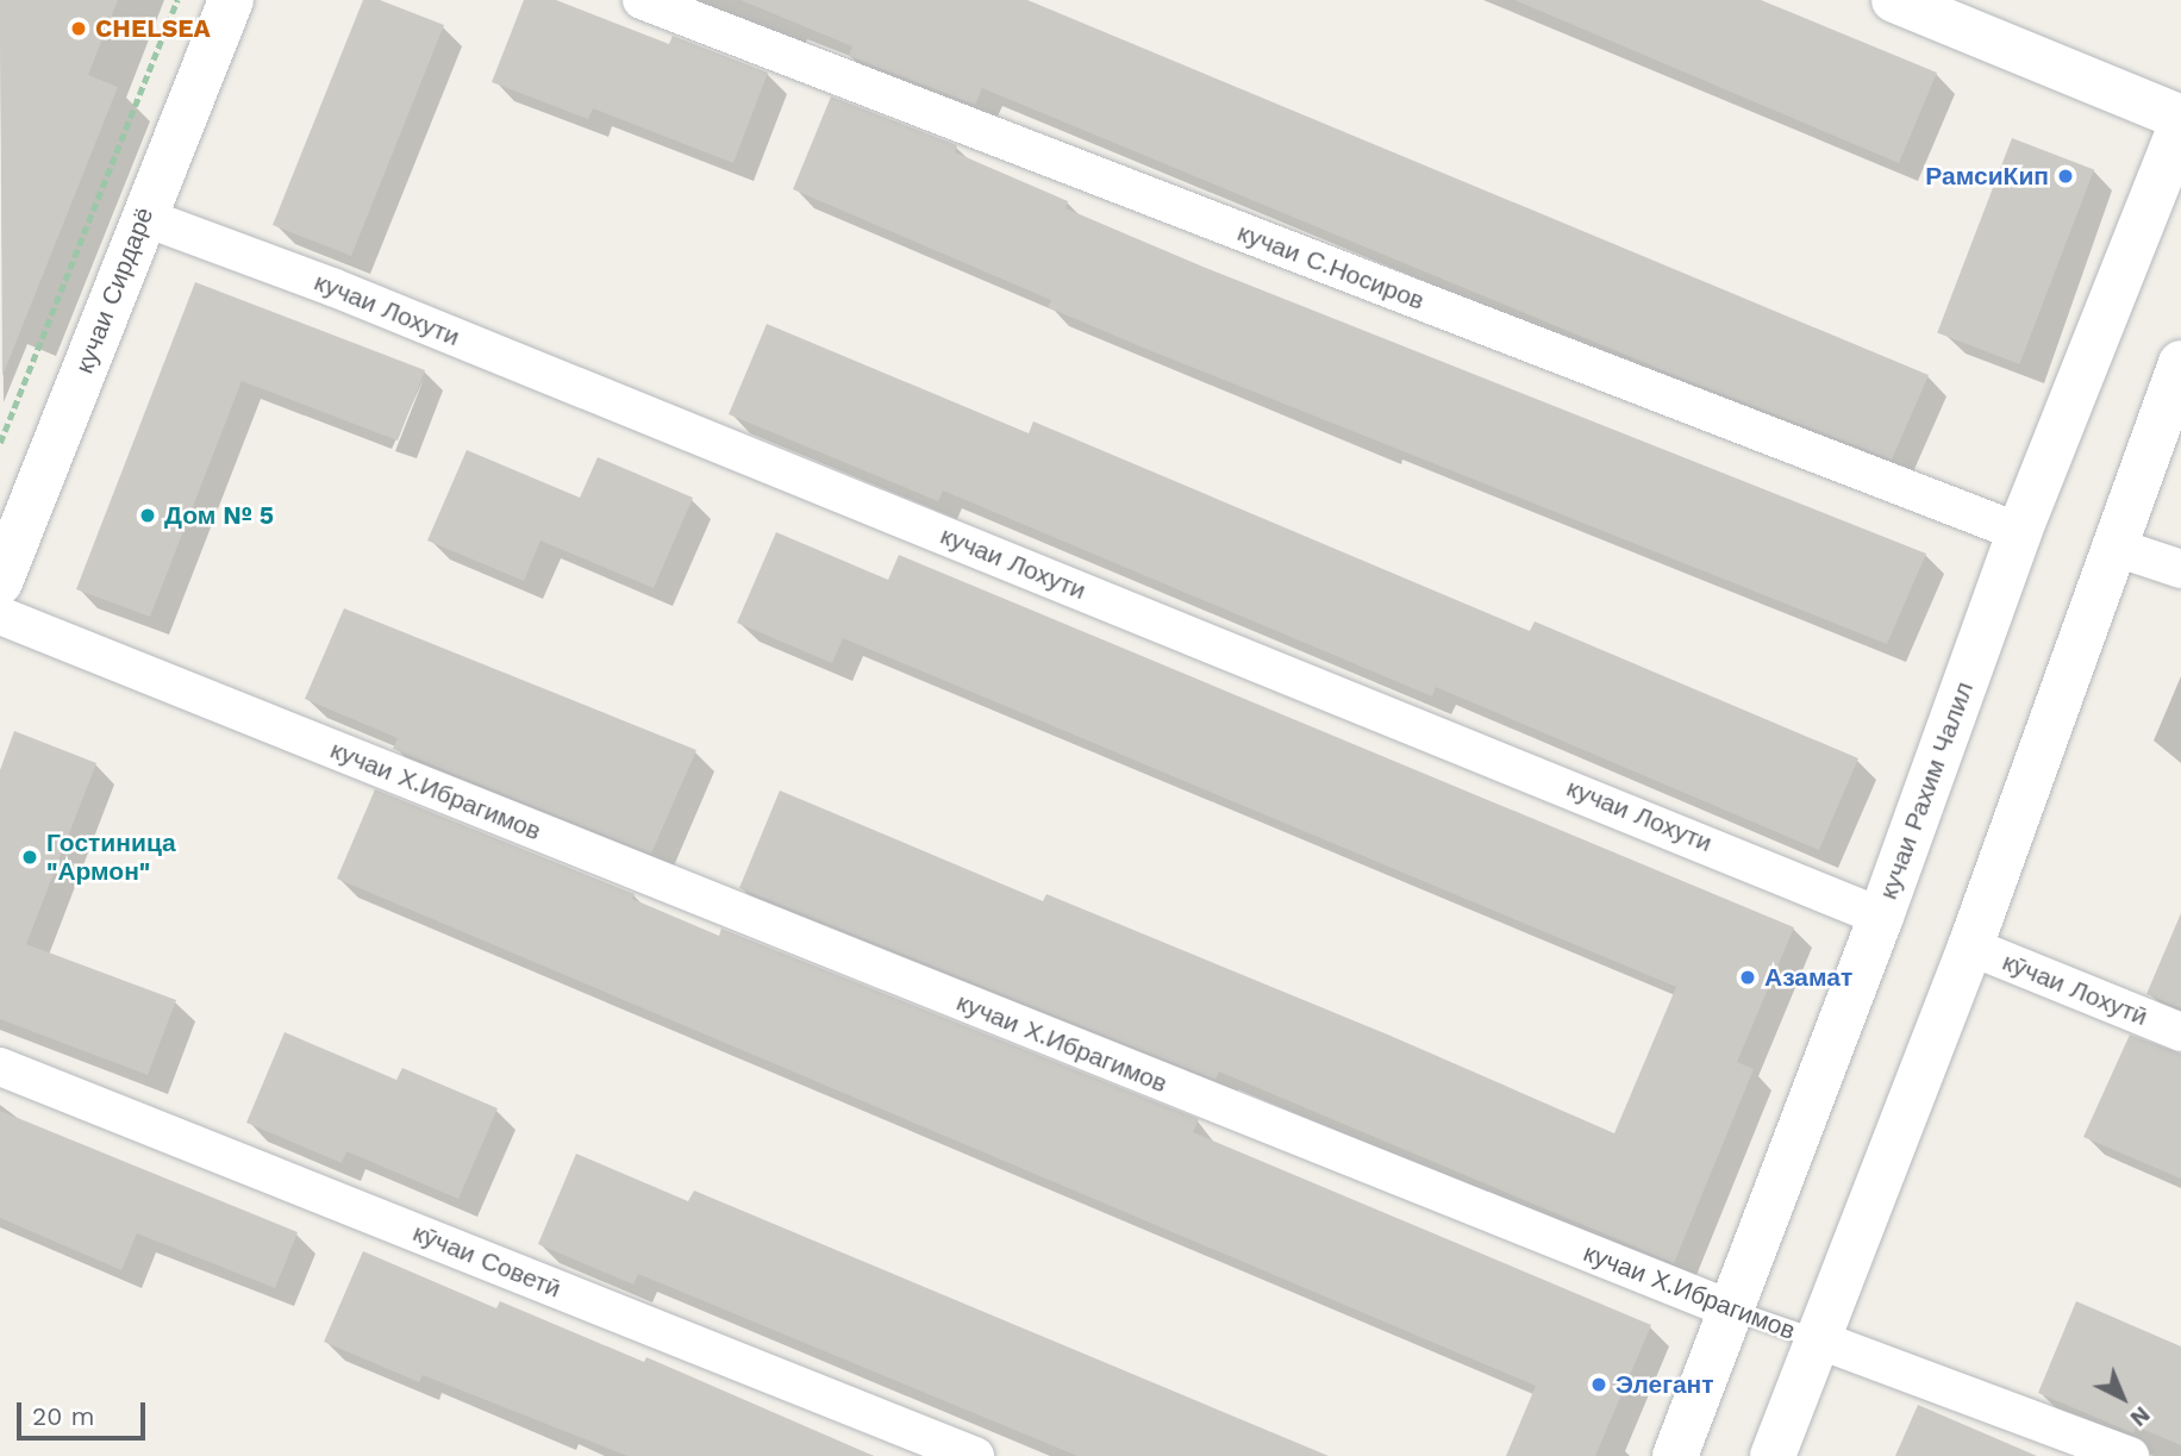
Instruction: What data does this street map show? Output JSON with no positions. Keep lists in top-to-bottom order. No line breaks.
{"streets":{"main road":["кучаи Сирдарё","кучаи Рахим Чалил"],"street":["кучаи С.Носиров","кучаи Лохути","кучаи Х.Ибрагимов","кӯчаи Лохутӣ","кӯчаи Советӣ"]},"crossings":[["кучаи С.Носиров","кучаи Рахим Чалил"],["кучаи Сирдарё","кучаи Лохути"],["кучаи Лохути","кучаи Рахим Чалил"],["кучаи Х.Ибрагимов","кучаи Рахим Чалил"]],"places":["CHELSEA","РамсиКип","Дом № 5","Гостиница \"Армон\"","Азамат","Элегант"],"scale_bar":"20 m","north":"bottom right"}
